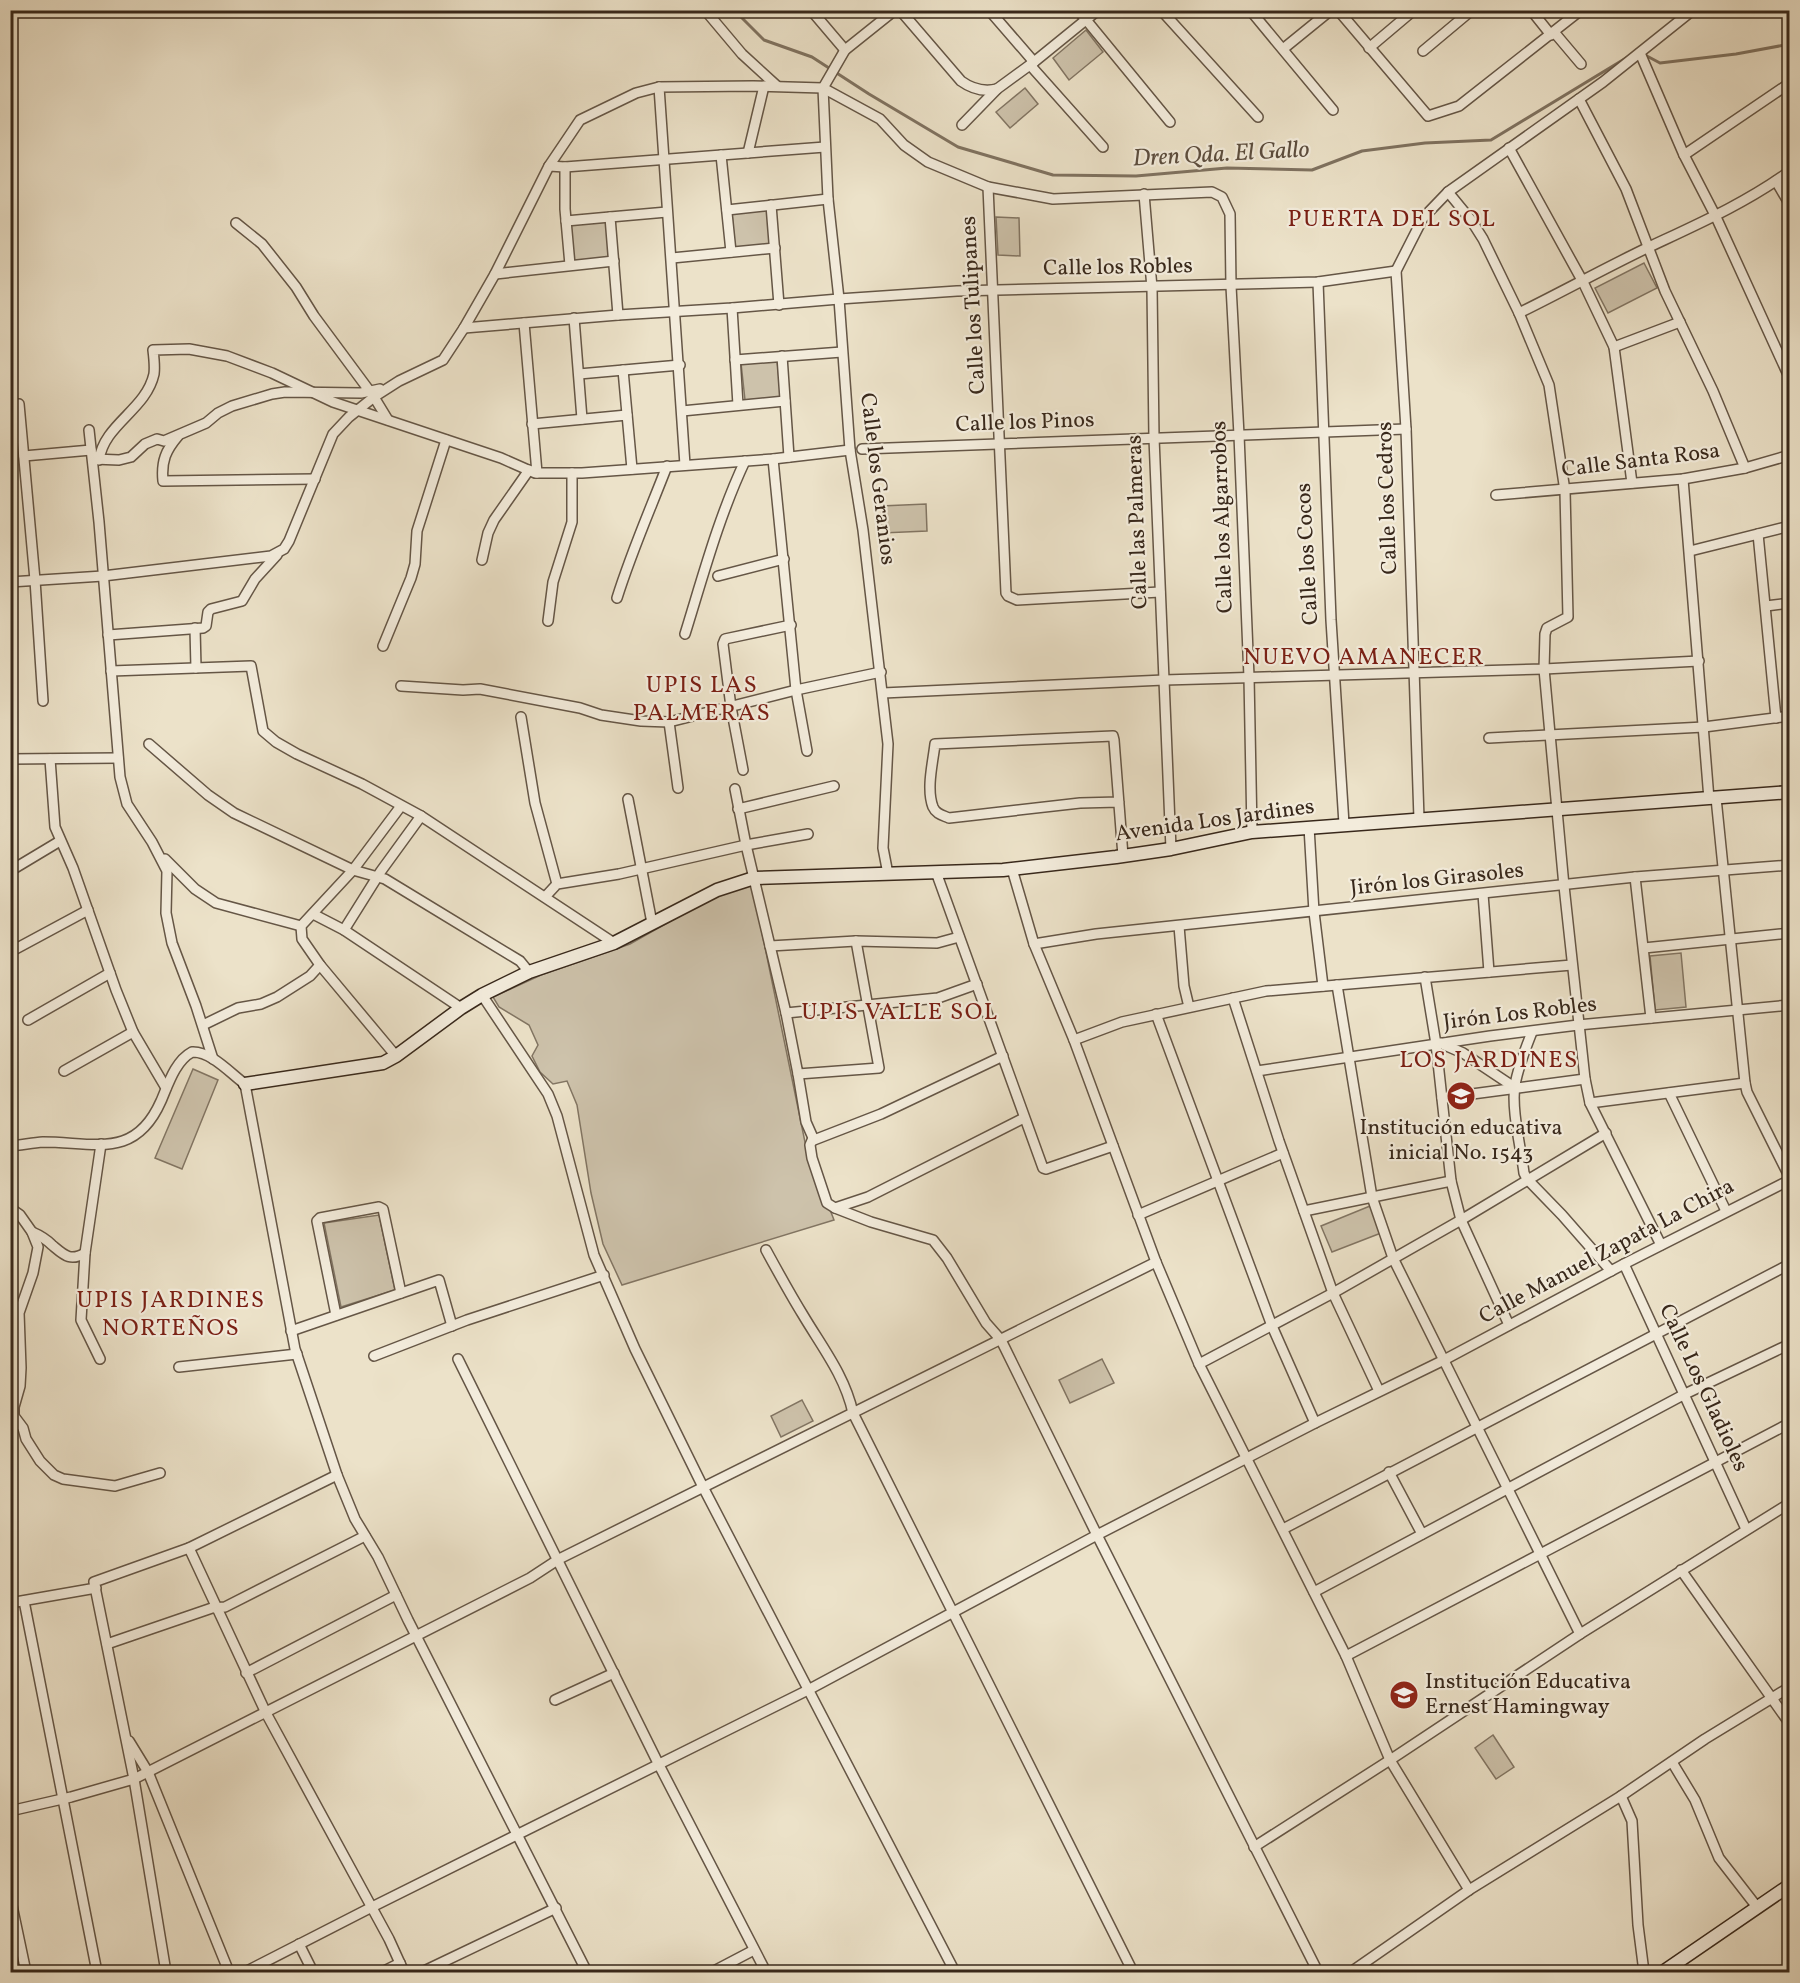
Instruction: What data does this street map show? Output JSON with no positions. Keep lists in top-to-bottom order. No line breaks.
{"streets":{"street":["Calle los Robles","Calle los Tulipanes","Calle los Pinos","Calle Santa Rosa","Calle los Geranios","Calle los Cedros","Calle los Algarrobos","Calle las Palmeras","Calle los Cocos","Avenida Los Jardines","Jirón los Girasoles","Jirón Los Robles","Calle Manuel Zapata La Chira","Calle Los Gladioles"]},"crossings":[["Calle los Robles","Calle los Tulipanes"],["Calle los Robles","Calle los Geranios"],["Calle los Robles","Calle los Cedros"],["Calle los Robles","Calle los Algarrobos"],["Calle los Robles","Calle las Palmeras"],["Calle los Robles","Calle los Cocos"],["Calle los Tulipanes","Calle los Pinos"],["Calle los Tulipanes","Calle las Palmeras"],["Calle los Pinos","Calle los Cedros"],["Calle los Pinos","Calle los Algarrobos"],["Calle los Pinos","Calle las Palmeras"],["Calle los Pinos","Calle los Cocos"],["Calle los Geranios","Avenida Los Jardines"],["Calle los Cedros","Avenida Los Jardines"],["Calle los Algarrobos","Calle las Palmeras"],["Calle los Algarrobos","Avenida Los Jardines"],["Calle las Palmeras","Avenida Los Jardines"],["Calle los Cocos","Avenida Los Jardines"],["Calle Manuel Zapata La Chira","Calle Los Gladioles"]],"districts":["PUERTA DEL SOL","NUEVO AMANECER","UPIS LAS PALMERAS","UPIS VALLE SOL","LOS JARDINES","UPIS JARDINES NORTEÑOS"],"water":["Dren Qda. El Gallo"],"places":{"school or university":["Institución educativa inicial No. 1543","Institución Educativa Ernest Hamingway"]}}
